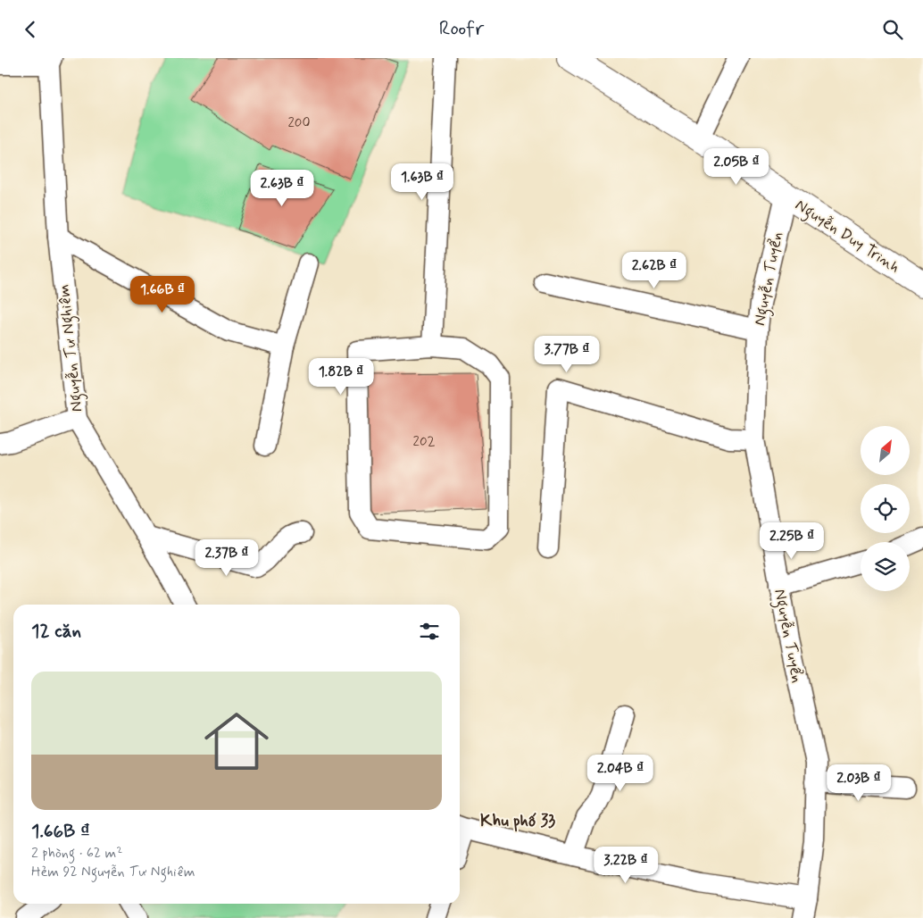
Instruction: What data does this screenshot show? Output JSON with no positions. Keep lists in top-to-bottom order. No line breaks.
{"streets":{"main road":["Nguyễn Duy Trinh"],"street":["Nguyễn Tuyển","Nguyễn Tư Nghiêm"]},"crossings":[["Nguyễn Duy Trinh","Nguyễn Tuyển"]],"districts":["Khu phố 33"],"house_numbers":["200","202"],"north":"top right","page":{"header":"Roofr","price":["2.05B ₫","1.63B ₫","2.63B ₫","2.62B ₫","1.66B ₫","3.77B ₫","1.82B ₫","2.25B ₫","2.37B ₫","2.04B ₫","2.03B ₫","3.22B ₫"],"heading":"12 căn","list":[{"name":"1.66B ₫","note":"2 phòng · 62 m² · Hẻm 92 Nguyễn Tư Nghiêm"}]}}
